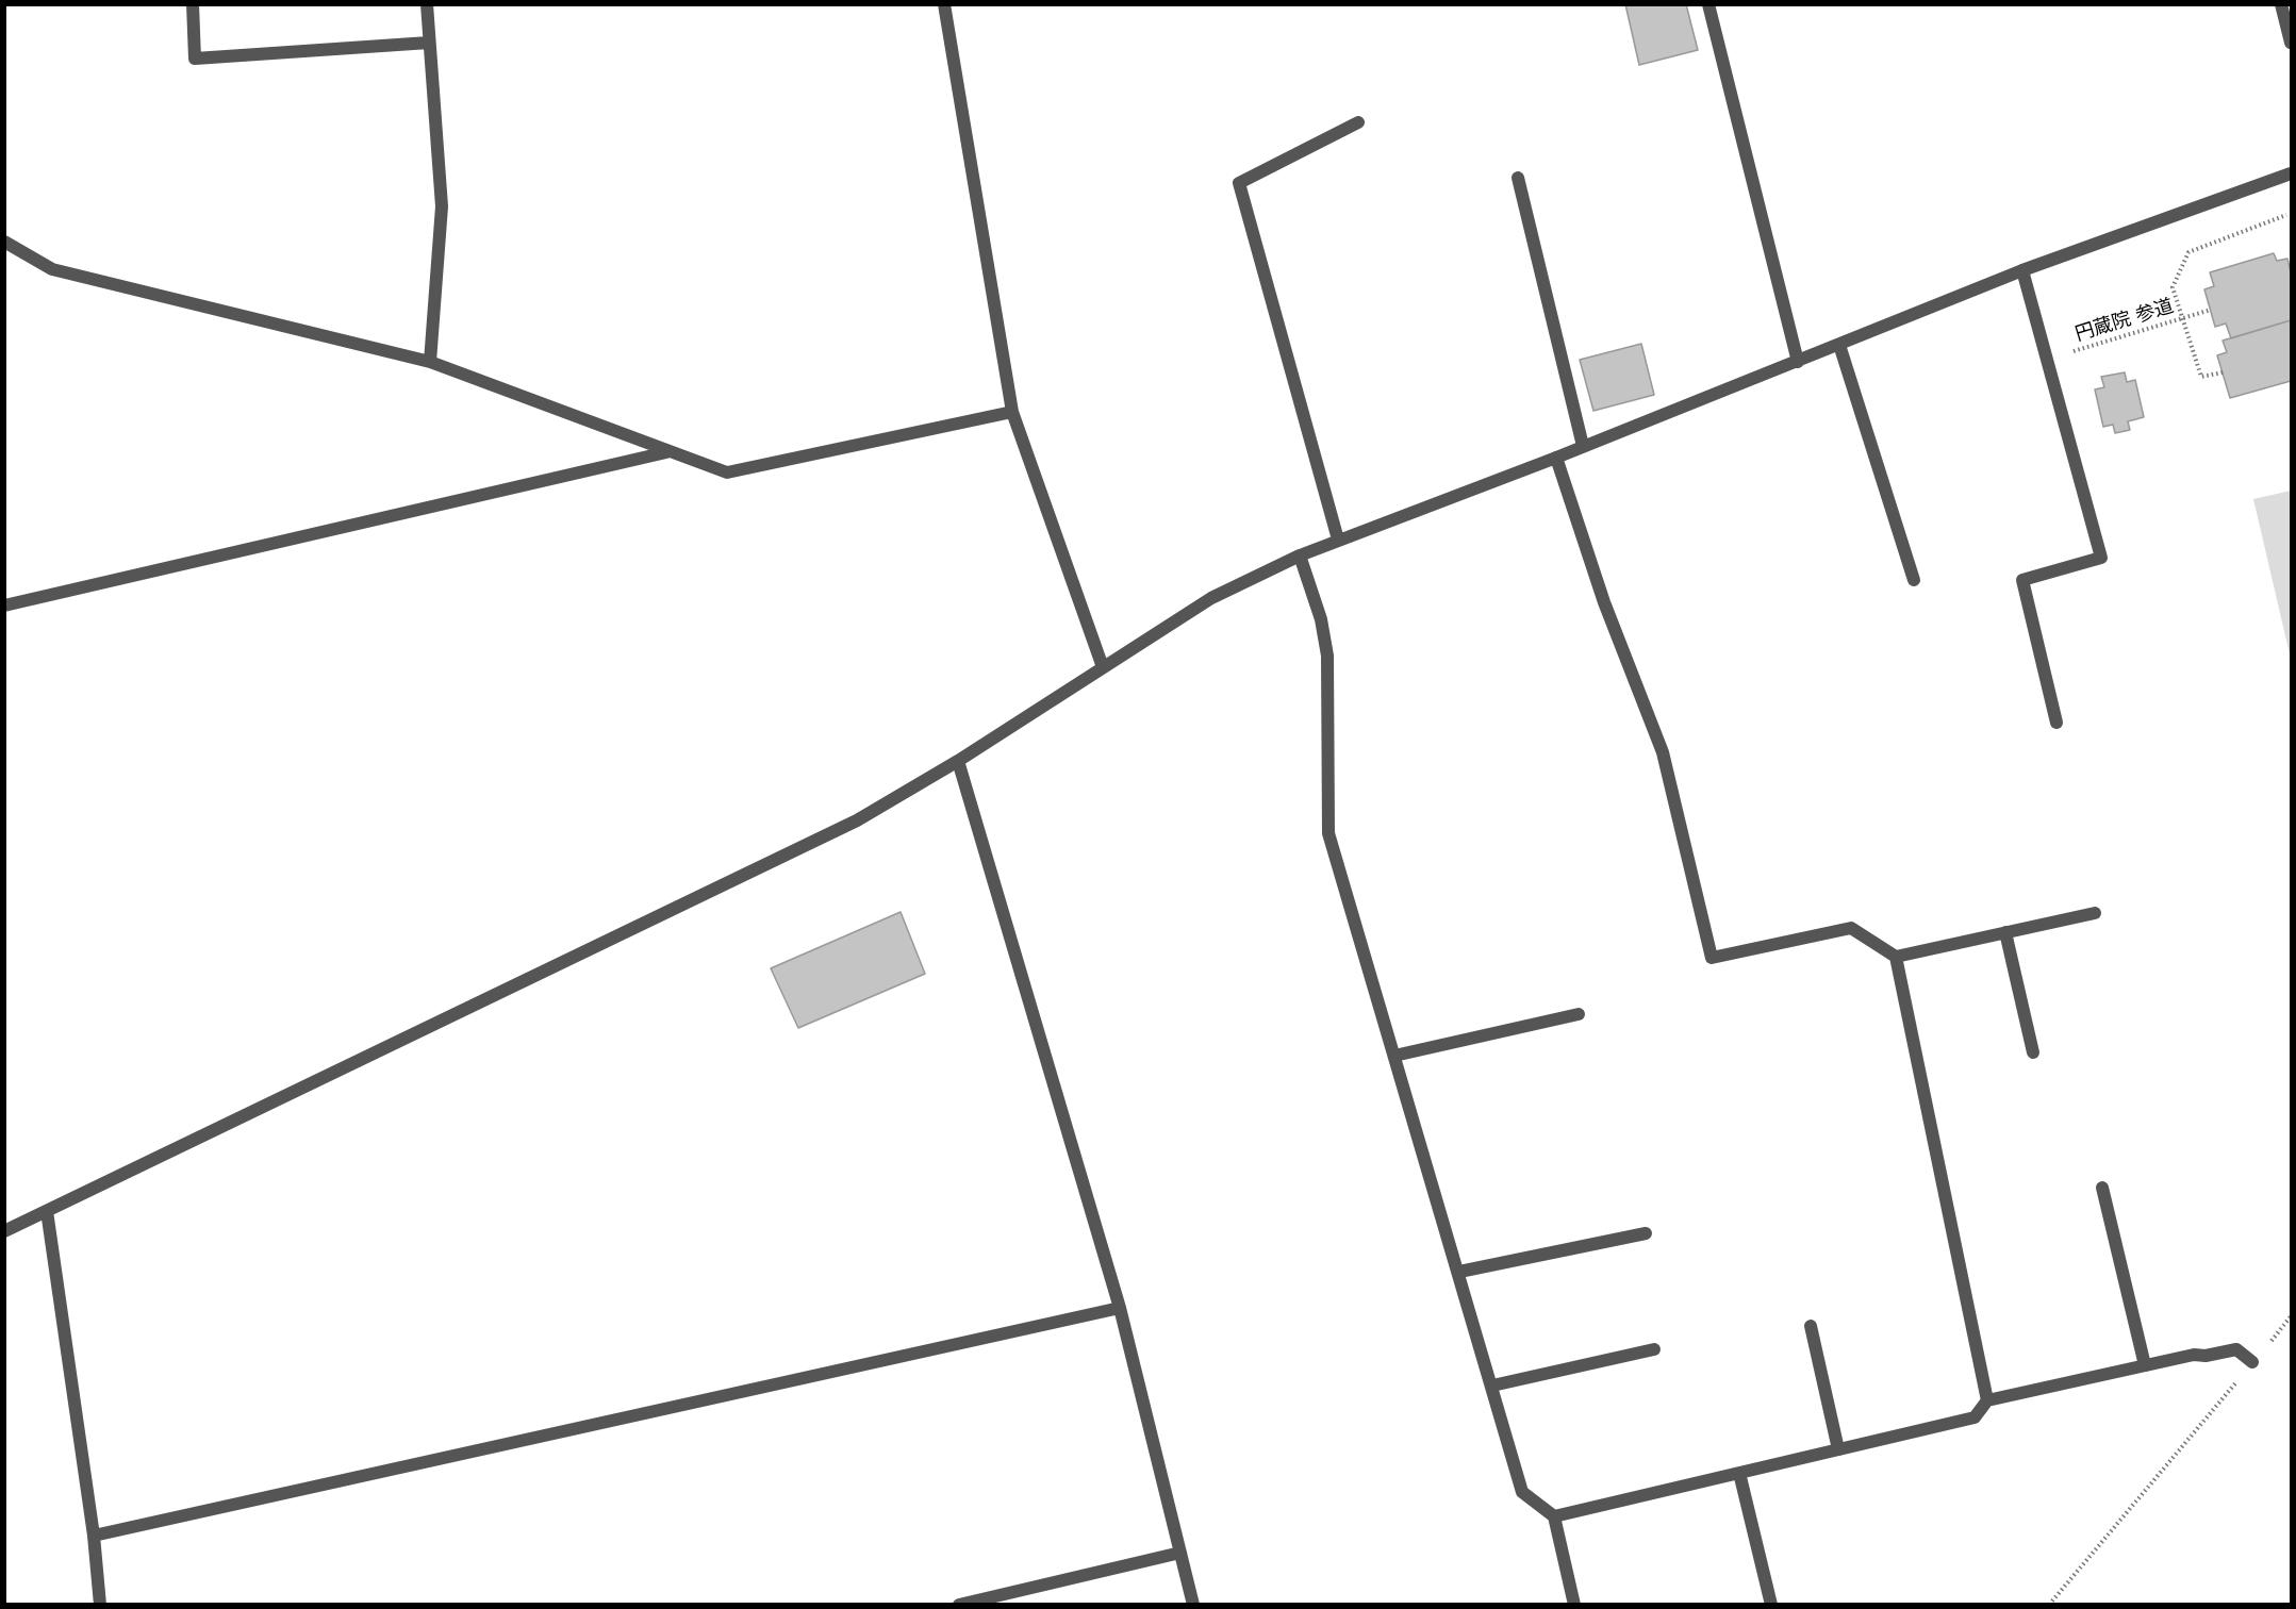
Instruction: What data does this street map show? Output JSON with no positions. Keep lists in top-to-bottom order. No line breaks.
{"streets":{"path":["円蔵院 参道"]}}
